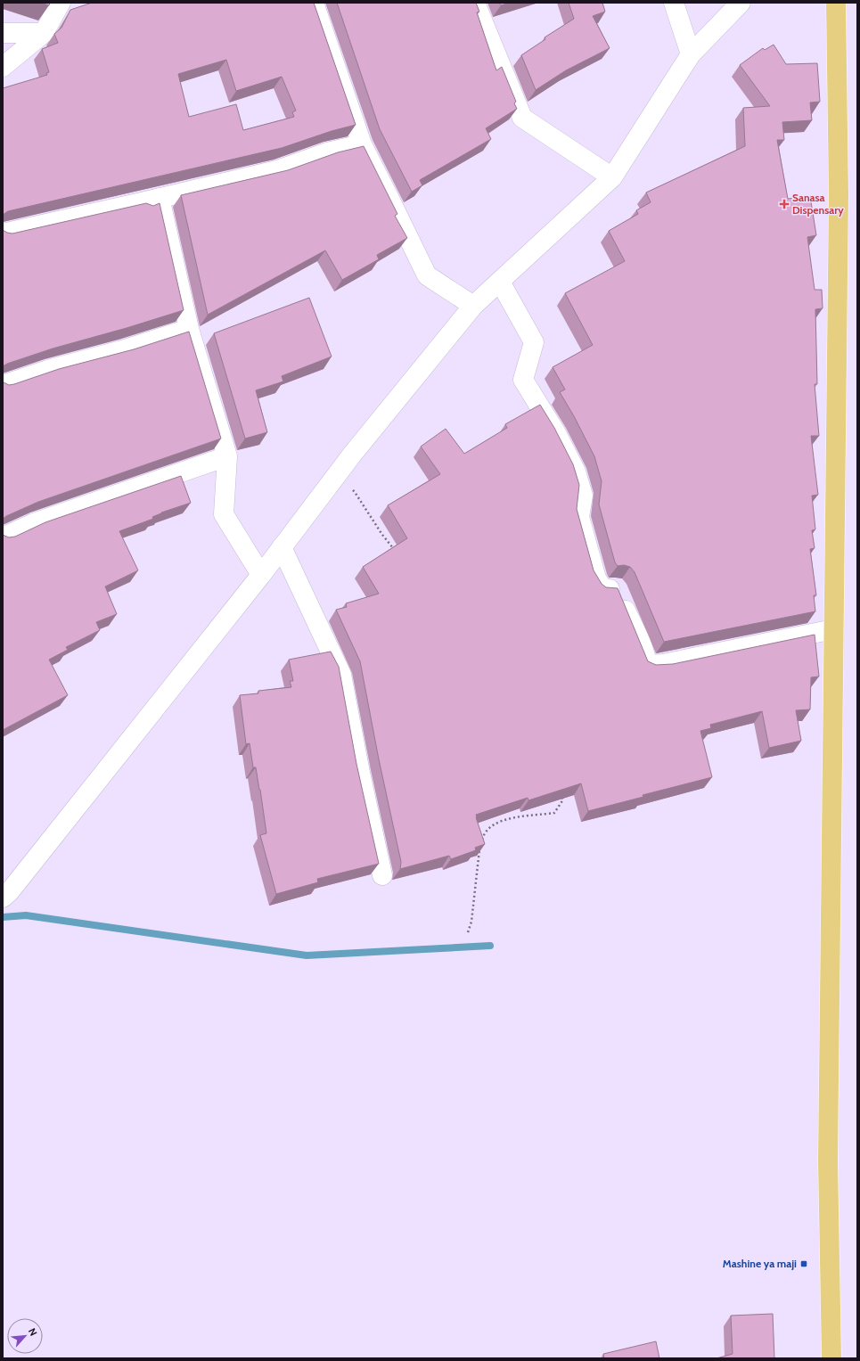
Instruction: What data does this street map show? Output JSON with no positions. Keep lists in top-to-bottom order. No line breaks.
{"places":{"health":["Sanasa Dispensary"],"transit":["Mashine ya maji"]},"north":"top right"}
